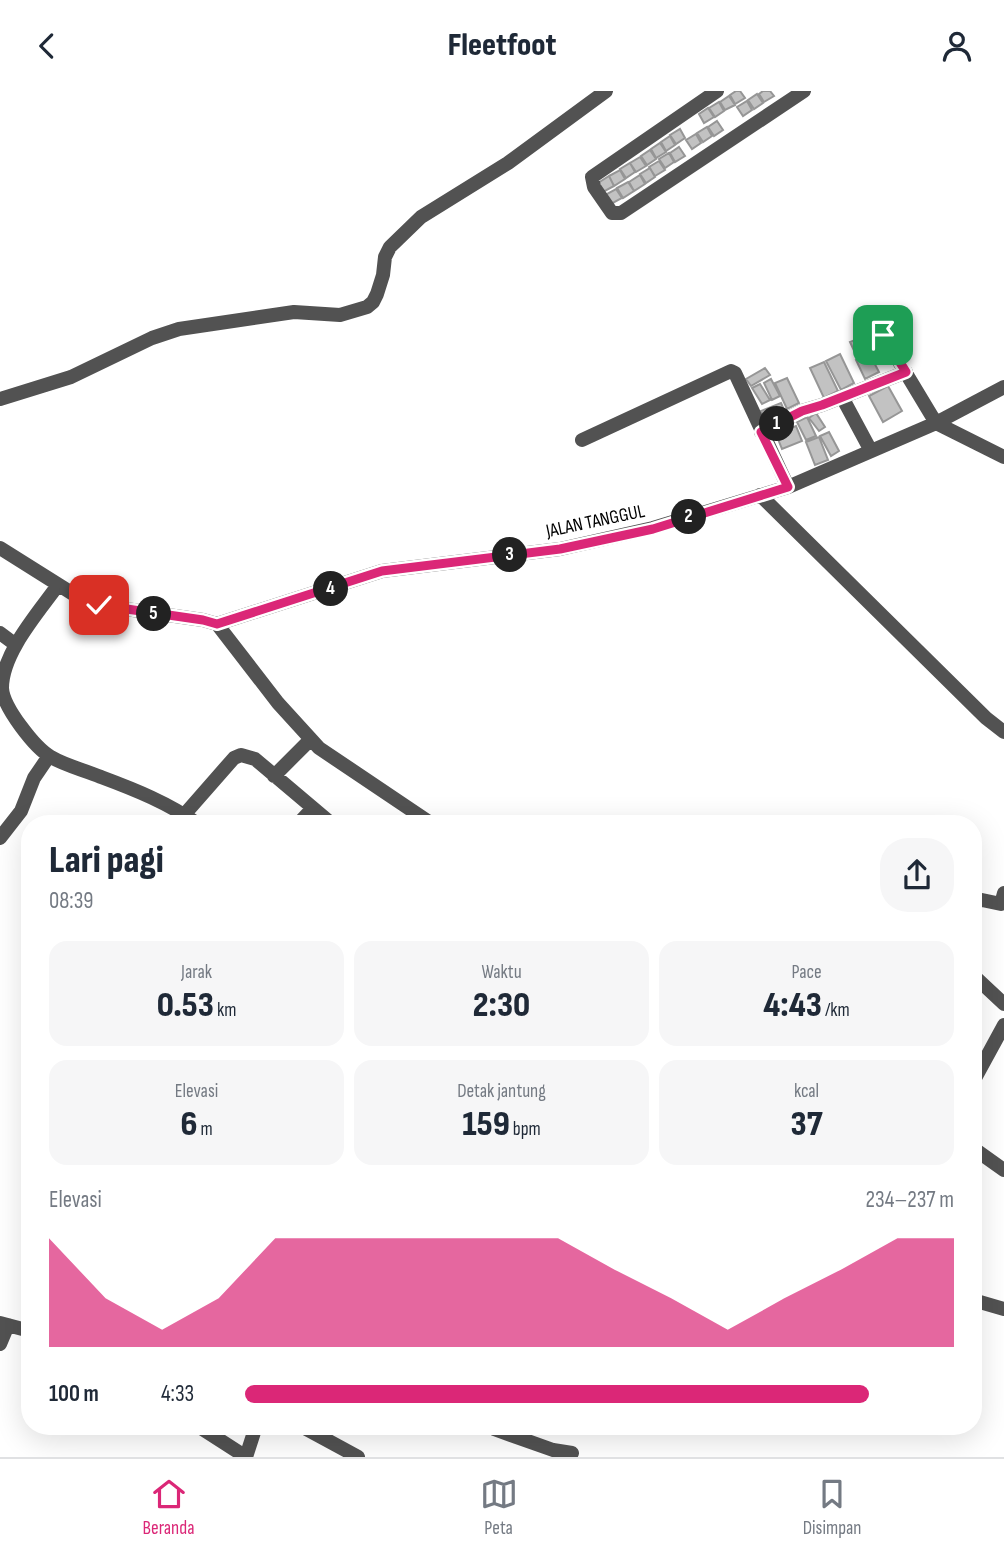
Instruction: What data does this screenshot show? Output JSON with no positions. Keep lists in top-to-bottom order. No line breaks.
{"streets":{"street":["JALAN TANGGUL"]},"page":{"header":"Fleetfoot","pins":["1","2","3","4","5"],"heading":["Lari pagi","08:39"],"stats":[["Jarak","0.53 km"],["Waktu","2:30"],["Pace","4:43 /km"],["Elevasi","6 m"],["Detak jantung","159 bpm"],["kcal","37"]],"chart":["Elevasi","234–237 m"],"list":[{"name":"100 m","note":"4:33"}],"tabs":["Beranda","Peta","Disimpan"]}}
